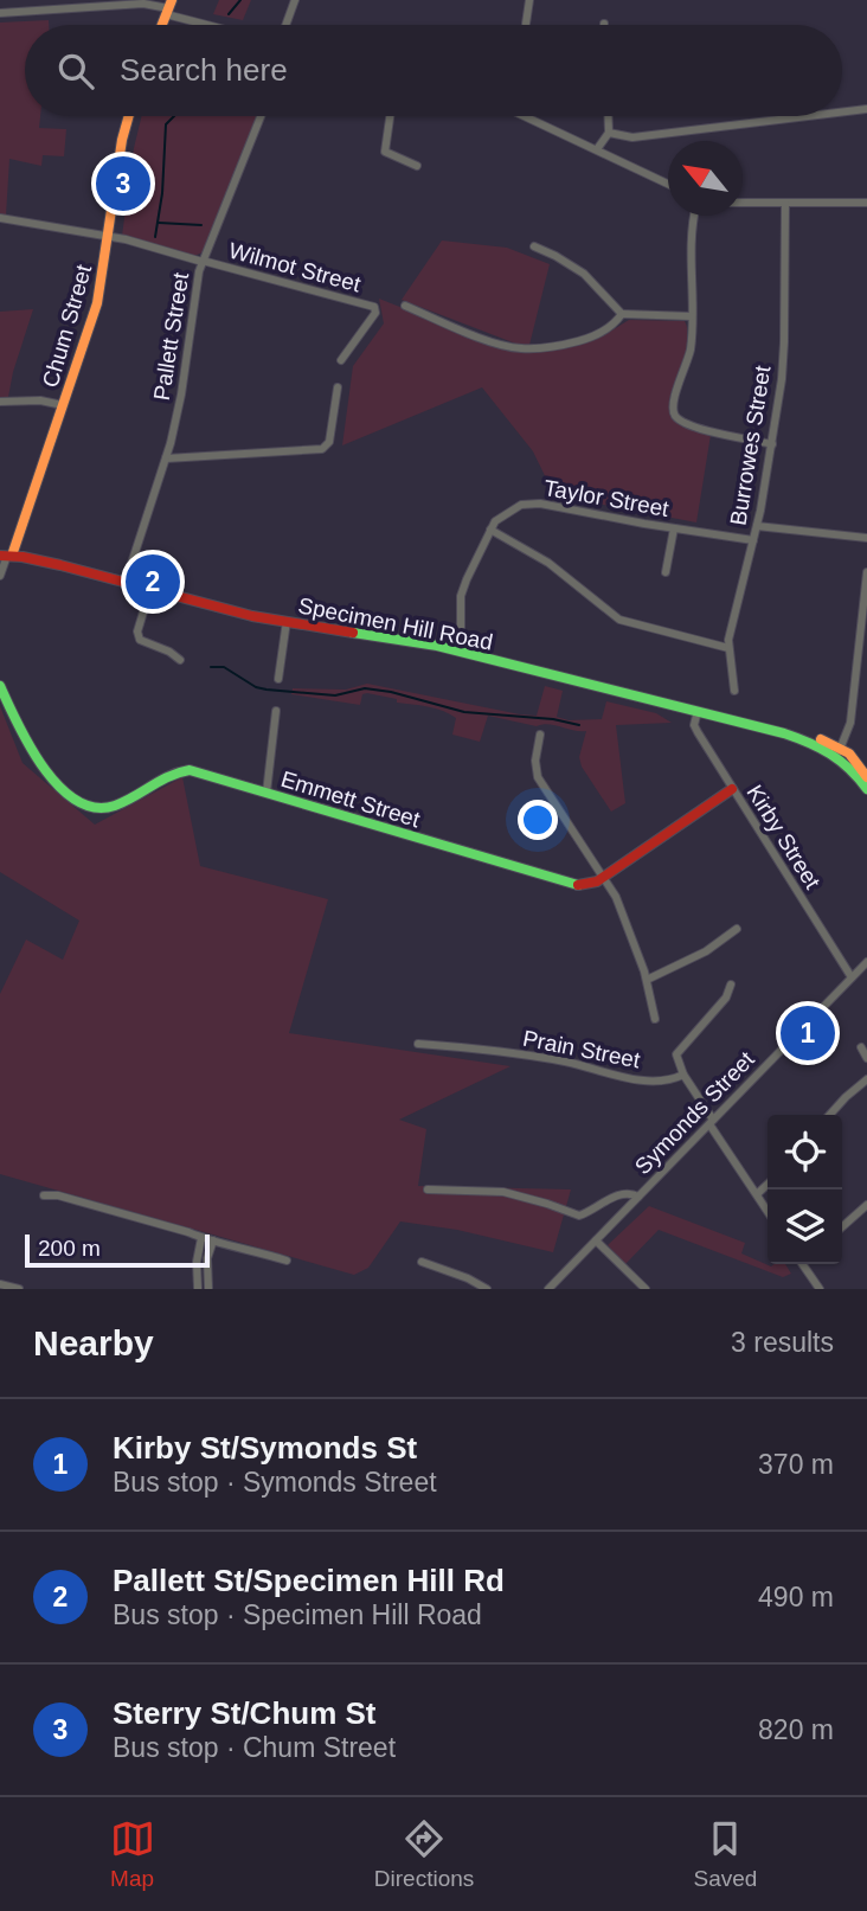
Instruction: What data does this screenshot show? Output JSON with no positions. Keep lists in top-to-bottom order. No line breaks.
{"streets":{"street":["Wilmot Street","Chum Street","Pallett Street","Burrowes Street","Taylor Street","Specimen Hill Road","Emmett Street","Kirby Street","Prain Street","Symonds Street"]},"crossings":[["Wilmot Street","Chum Street"],["Wilmot Street","Pallett Street"],["Chum Street","Specimen Hill Road"],["Pallett Street","Specimen Hill Road"],["Burrowes Street","Taylor Street"],["Taylor Street","Specimen Hill Road"],["Specimen Hill Road","Kirby Street"],["Emmett Street","Kirby Street"],["Kirby Street","Symonds Street"]],"scale_bar":"200 m","north":"top left","page":{"search":"Search here","pins":["3","2","1"],"scale":"200 m","heading":["Nearby","3 results"],"list":[{"mark":"1","name":"Kirby St/Symonds St","note":"Bus stop · Symonds Street","value":"370 m"},{"mark":"2","name":"Pallett St/Specimen Hill Rd","note":"Bus stop · Specimen Hill Road","value":"490 m"},{"mark":"3","name":"Sterry St/Chum St","note":"Bus stop · Chum Street","value":"820 m"}],"nav":["Map","Directions","Saved"]}}
